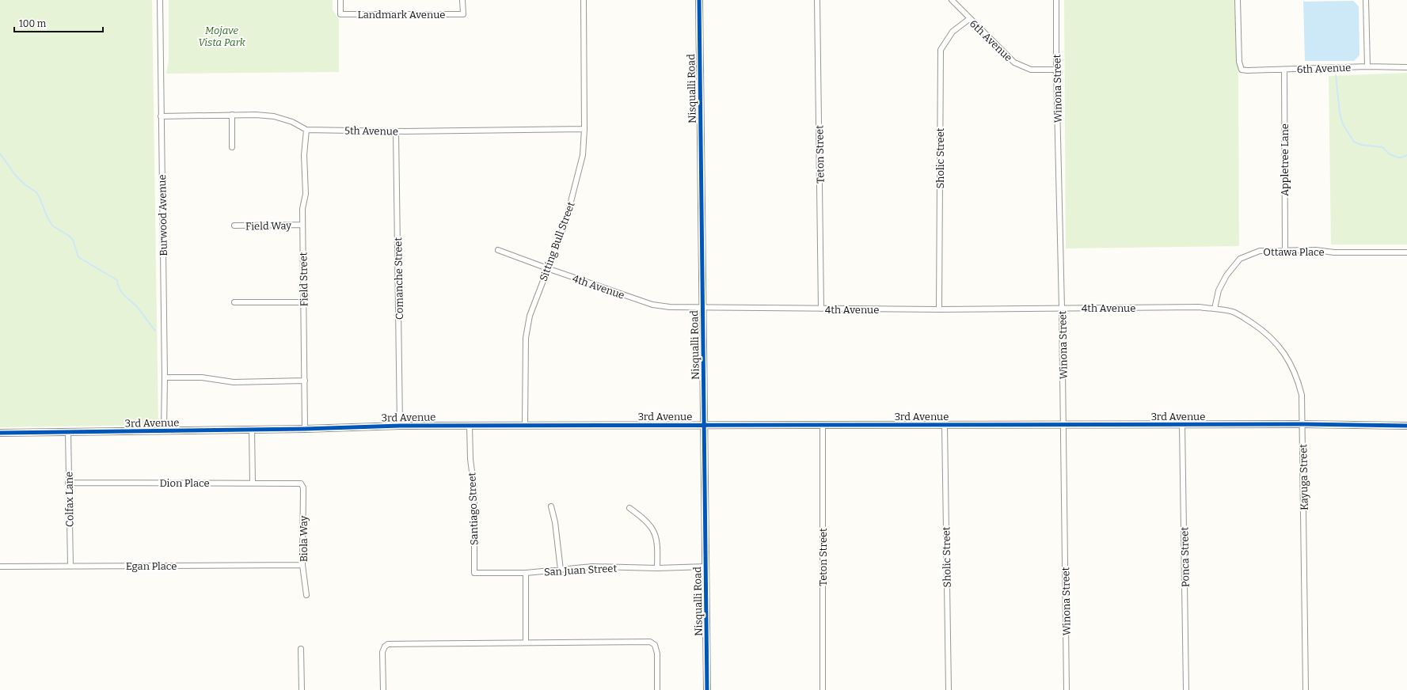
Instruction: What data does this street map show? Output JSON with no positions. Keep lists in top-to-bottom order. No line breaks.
{"streets":{"street":["Landmark Avenue","6th Avenue","Nisqualli Road","Winona Street","5th Avenue","Teton Street","Sholic Street","Appletree Lane","Burwood Avenue","Field Way","Sitting Bull Street","Ottawa Place","Comanche Street","Field Street","4th Avenue","3rd Avenue","Kayuga Street","Dion Place","Colfax Lane","Santiago Street","Biola Way","Ponca Street","Egan Place","San Juan Street"]},"crossings":[["6th Avenue","Winona Street"],["6th Avenue","Sholic Street"],["6th Avenue","Appletree Lane"],["Nisqualli Road","4th Avenue"],["Nisqualli Road","3rd Avenue"],["Nisqualli Road","San Juan Street"],["Winona Street","4th Avenue"],["Winona Street","3rd Avenue"],["5th Avenue","Burwood Avenue"],["5th Avenue","Sitting Bull Street"],["5th Avenue","Comanche Street"],["5th Avenue","Field Street"],["Teton Street","4th Avenue"],["Teton Street","3rd Avenue"],["Sholic Street","4th Avenue"],["Sholic Street","3rd Avenue"],["Appletree Lane","Ottawa Place"],["Burwood Avenue","3rd Avenue"],["Field Way","Field Street"],["Sitting Bull Street","4th Avenue"],["Sitting Bull Street","3rd Avenue"],["Ottawa Place","4th Avenue"],["Ottawa Place","Kayuga Street"],["Comanche Street","3rd Avenue"],["Field Street","3rd Avenue"],["4th Avenue","Kayuga Street"],["3rd Avenue","Kayuga Street"],["3rd Avenue","Colfax Lane"],["3rd Avenue","Santiago Street"],["3rd Avenue","Ponca Street"],["Dion Place","Colfax Lane"],["Dion Place","Biola Way"],["Colfax Lane","Egan Place"],["Santiago Street","San Juan Street"],["Biola Way","Egan Place"]],"parks":["Mojave Vista Park"],"scale_bar":"100 m"}
